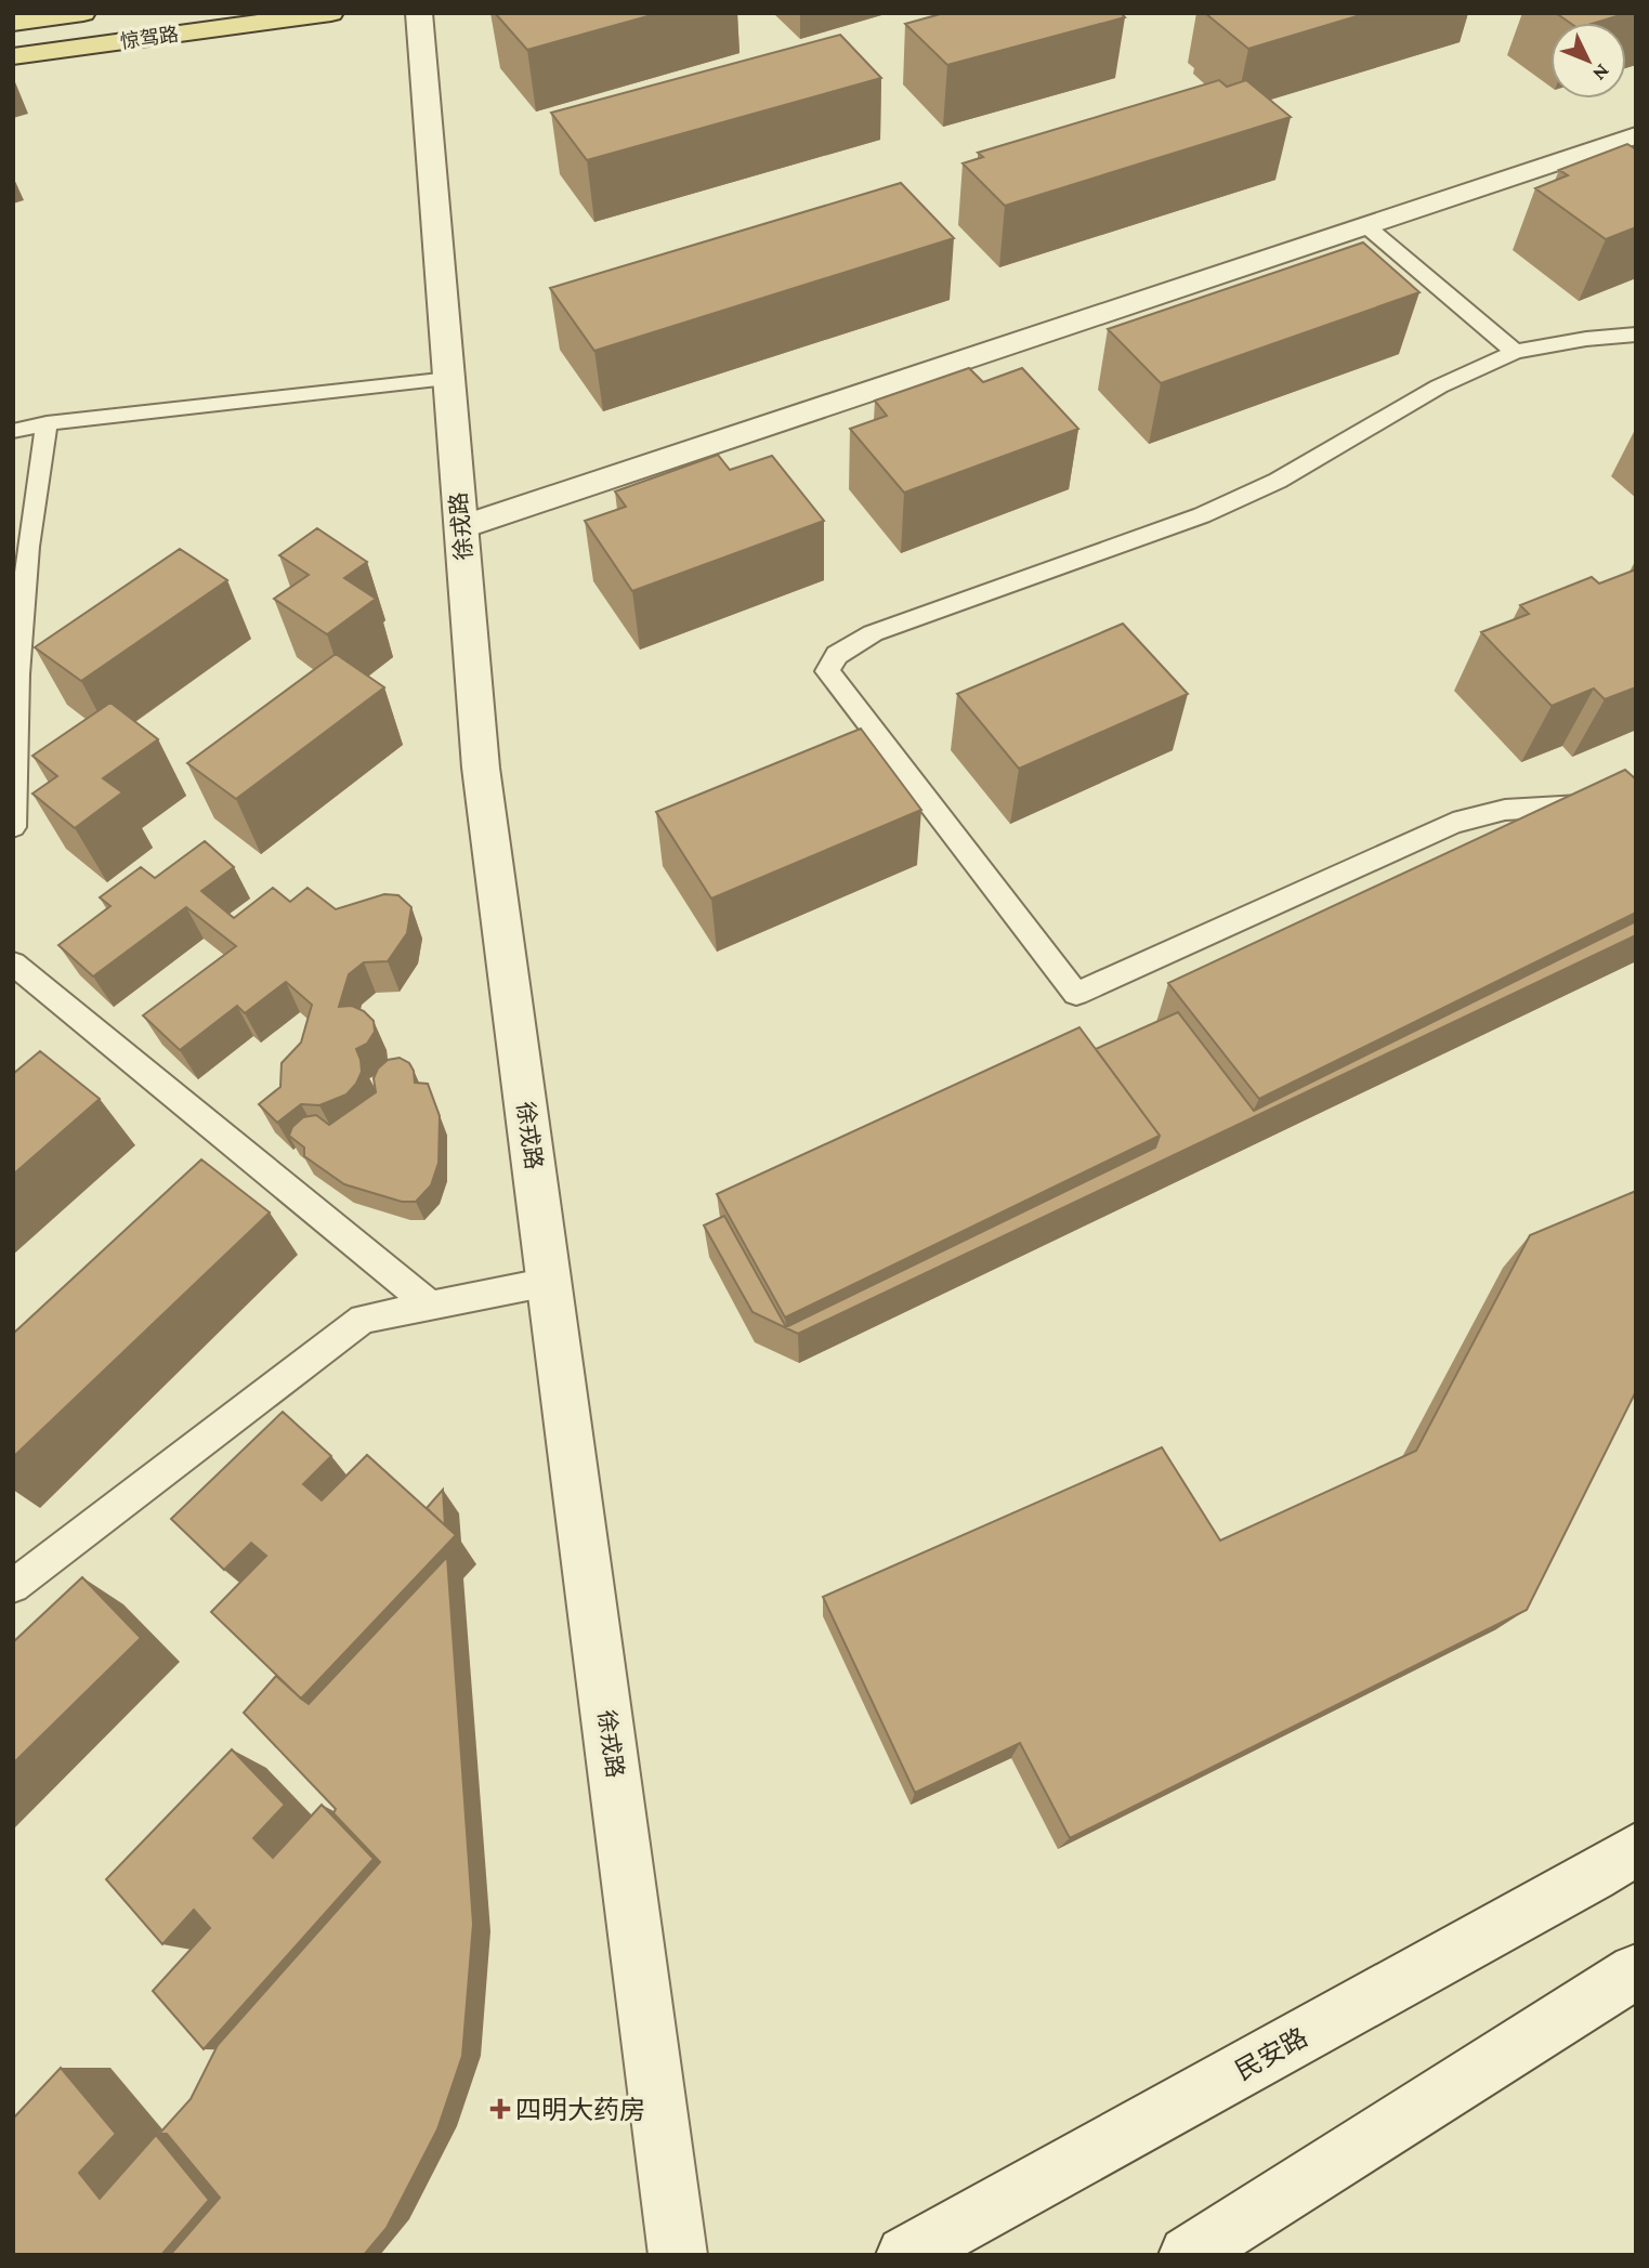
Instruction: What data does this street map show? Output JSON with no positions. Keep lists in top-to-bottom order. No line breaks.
{"streets":{"main road":["惊驾路"],"street":["徐戎路","民安路"]},"places":{"health":["四明大药房"]},"north":"bottom right"}
